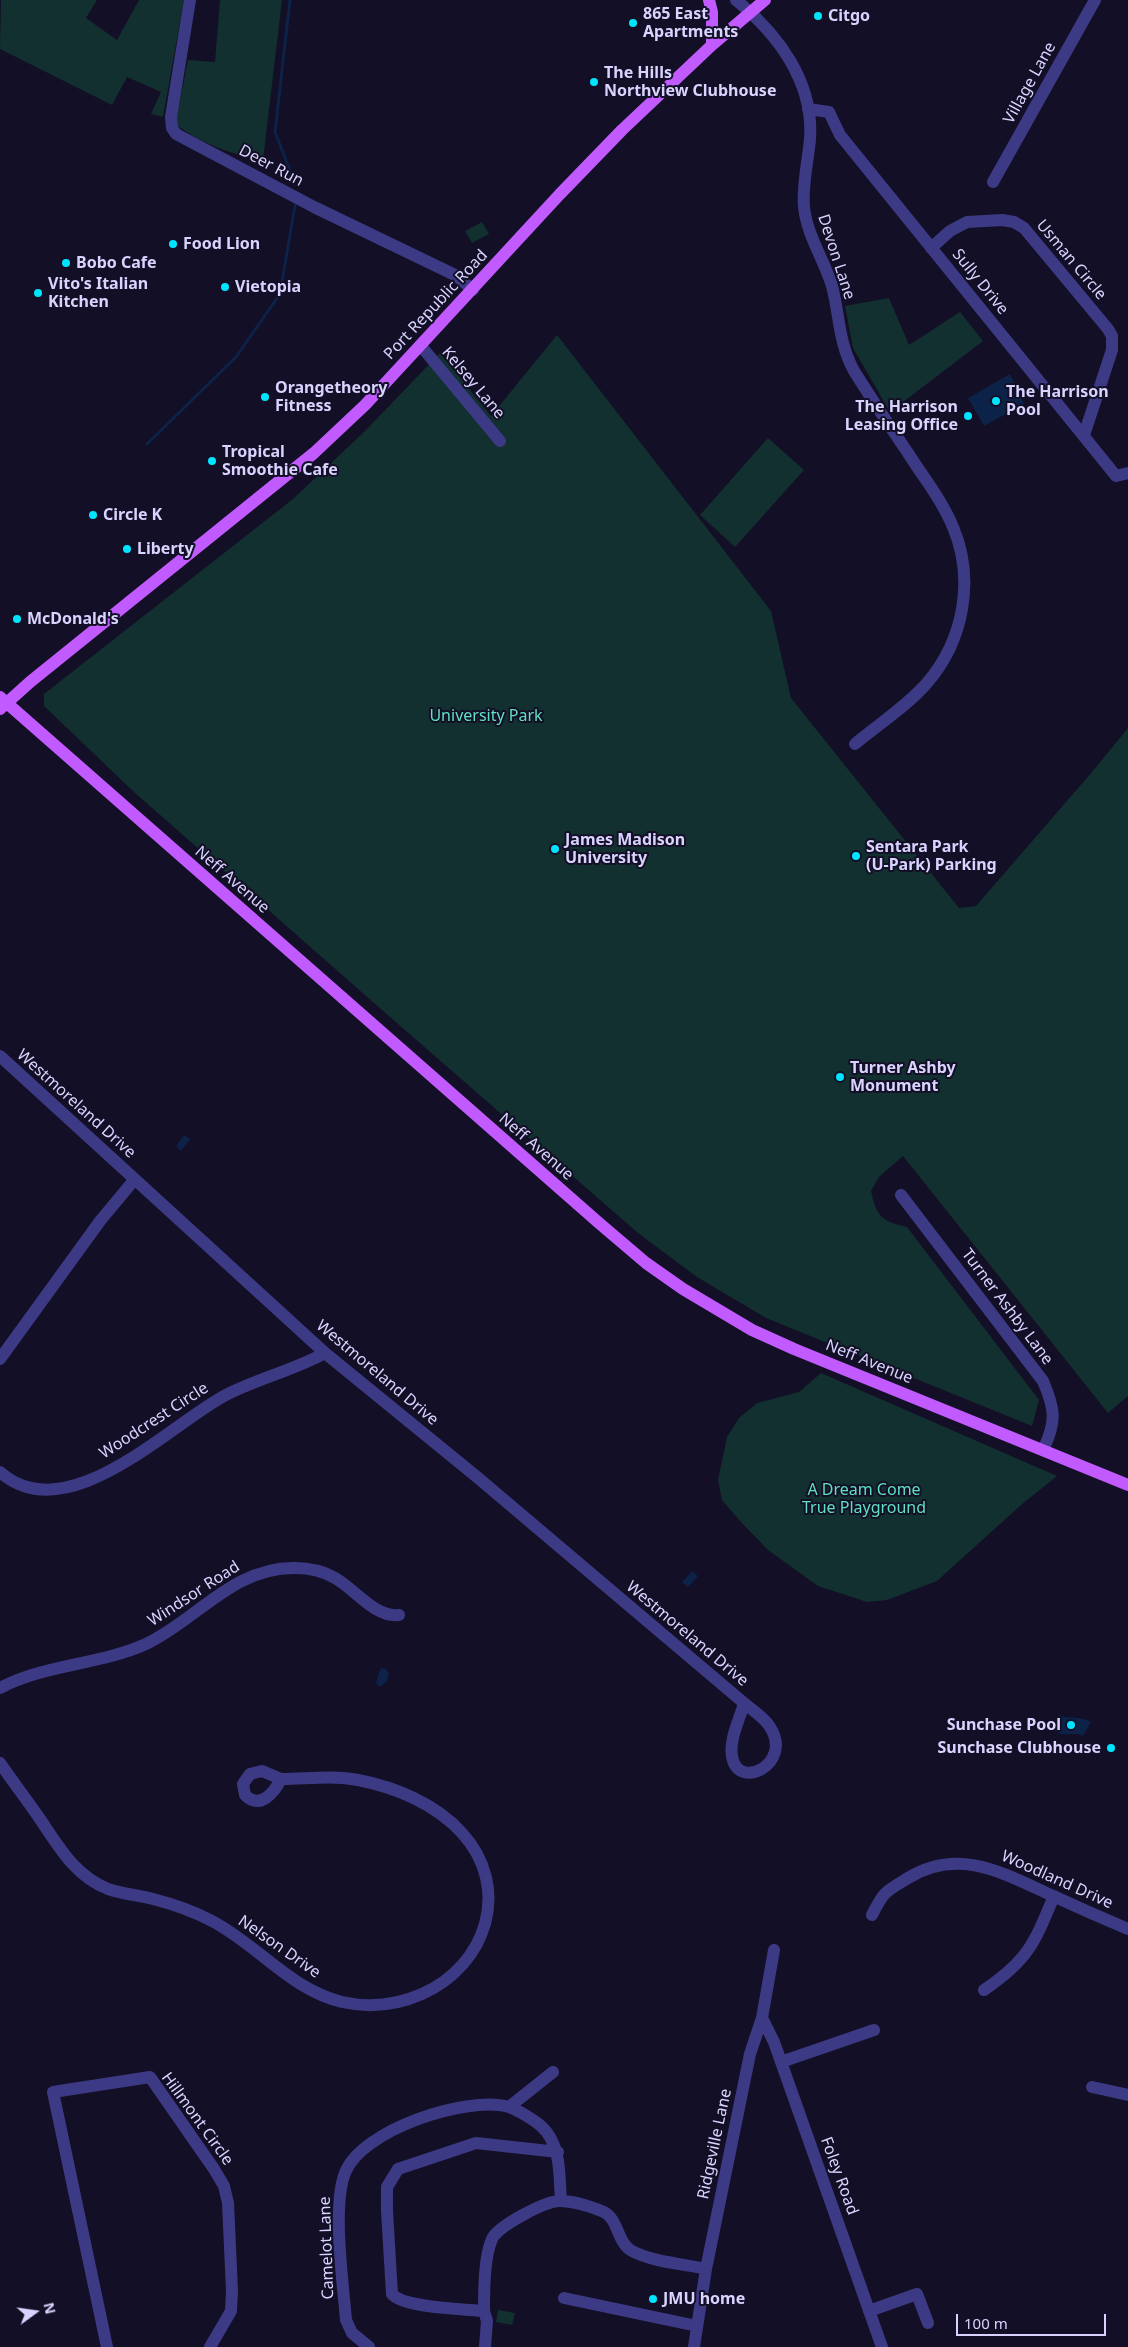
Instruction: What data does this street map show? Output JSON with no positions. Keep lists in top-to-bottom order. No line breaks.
{"streets":{"main road":["Port Republic Road","Neff Avenue"],"street":["Village Lane","Deer Run","Devon Lane","Usman Circle","Sully Drive","Kelsey Lane","Westmoreland Drive","Turner Ashby Lane","Woodcrest Circle","Windsor Road","Woodland Drive","Nelson Drive","Hillmont Circle","Ridgeville Lane","Foley Road","Camelot Lane"]},"crossings":[["Deer Run","Port Republic Road"],["Devon Lane","Sully Drive"],["Devon Lane","Port Republic Road"],["Usman Circle","Sully Drive"],["Port Republic Road","Kelsey Lane"],["Port Republic Road","Neff Avenue"],["Neff Avenue","Turner Ashby Lane"],["Westmoreland Drive","Woodcrest Circle"],["Ridgeville Lane","Foley Road"]],"parks":["University Park","A Dream Come True Playground"],"places":["Citgo","865 East Apartments","The Hills Northview Clubhouse","Food Lion","Bobo Cafe","Vietopia","Vito's Italian Kitchen","Orangetheory Fitness","The Harrison Pool","The Harrison Leasing Office","Tropical Smoothie Cafe","Circle K","Liberty","McDonald's","James Madison University","Sentara Park (U-Park) Parking","Turner Ashby Monument","Sunchase Pool","Sunchase Clubhouse","JMU home"],"scale_bar":"100 m","north":"right"}
